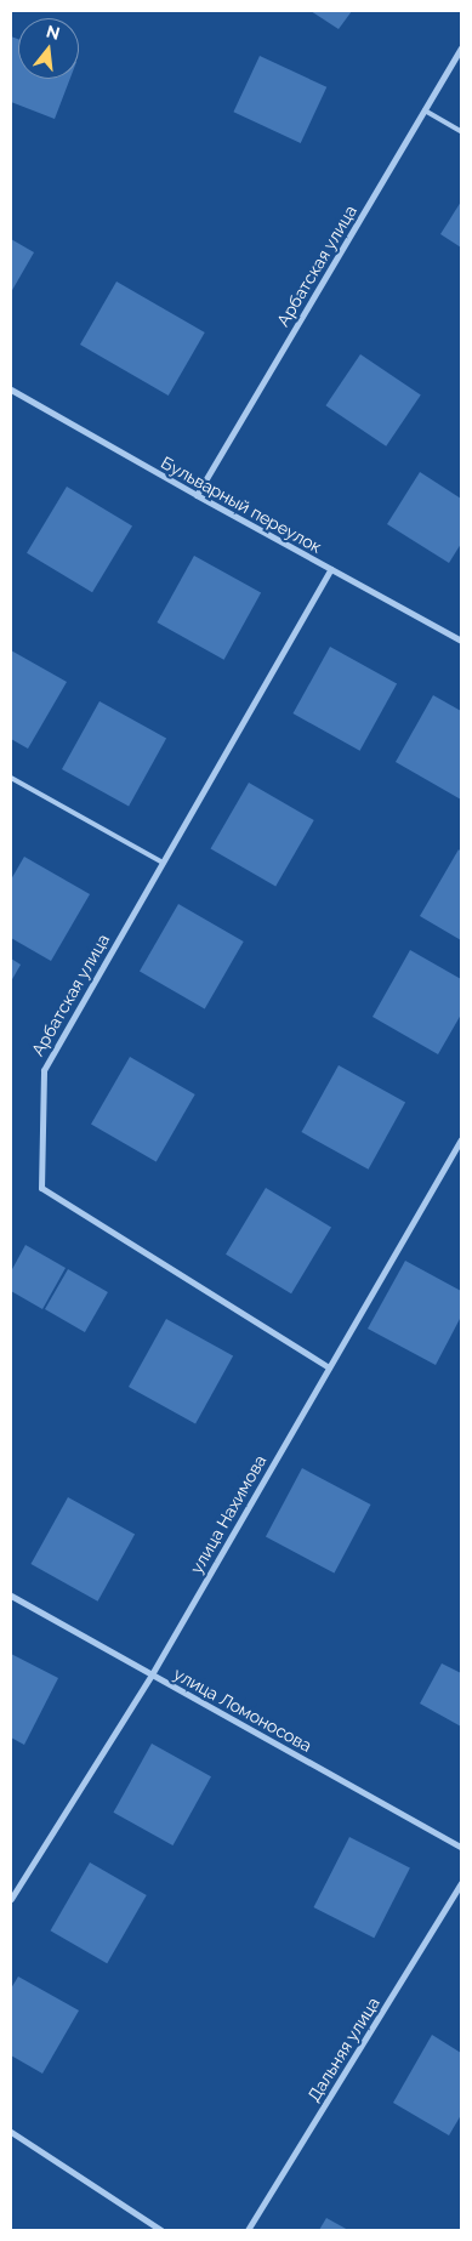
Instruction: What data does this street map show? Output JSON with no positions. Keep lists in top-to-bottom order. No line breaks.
{"streets":{"street":["Арбатская улица","Бульварный переулок","улица Нахимова","улица Ломоносова","Дальняя улица"]},"crossings":[["Арбатская улица","Бульварный переулок"],["Арбатская улица","улица Нахимова"],["улица Нахимова","улица Ломоносова"]],"north":"top"}
